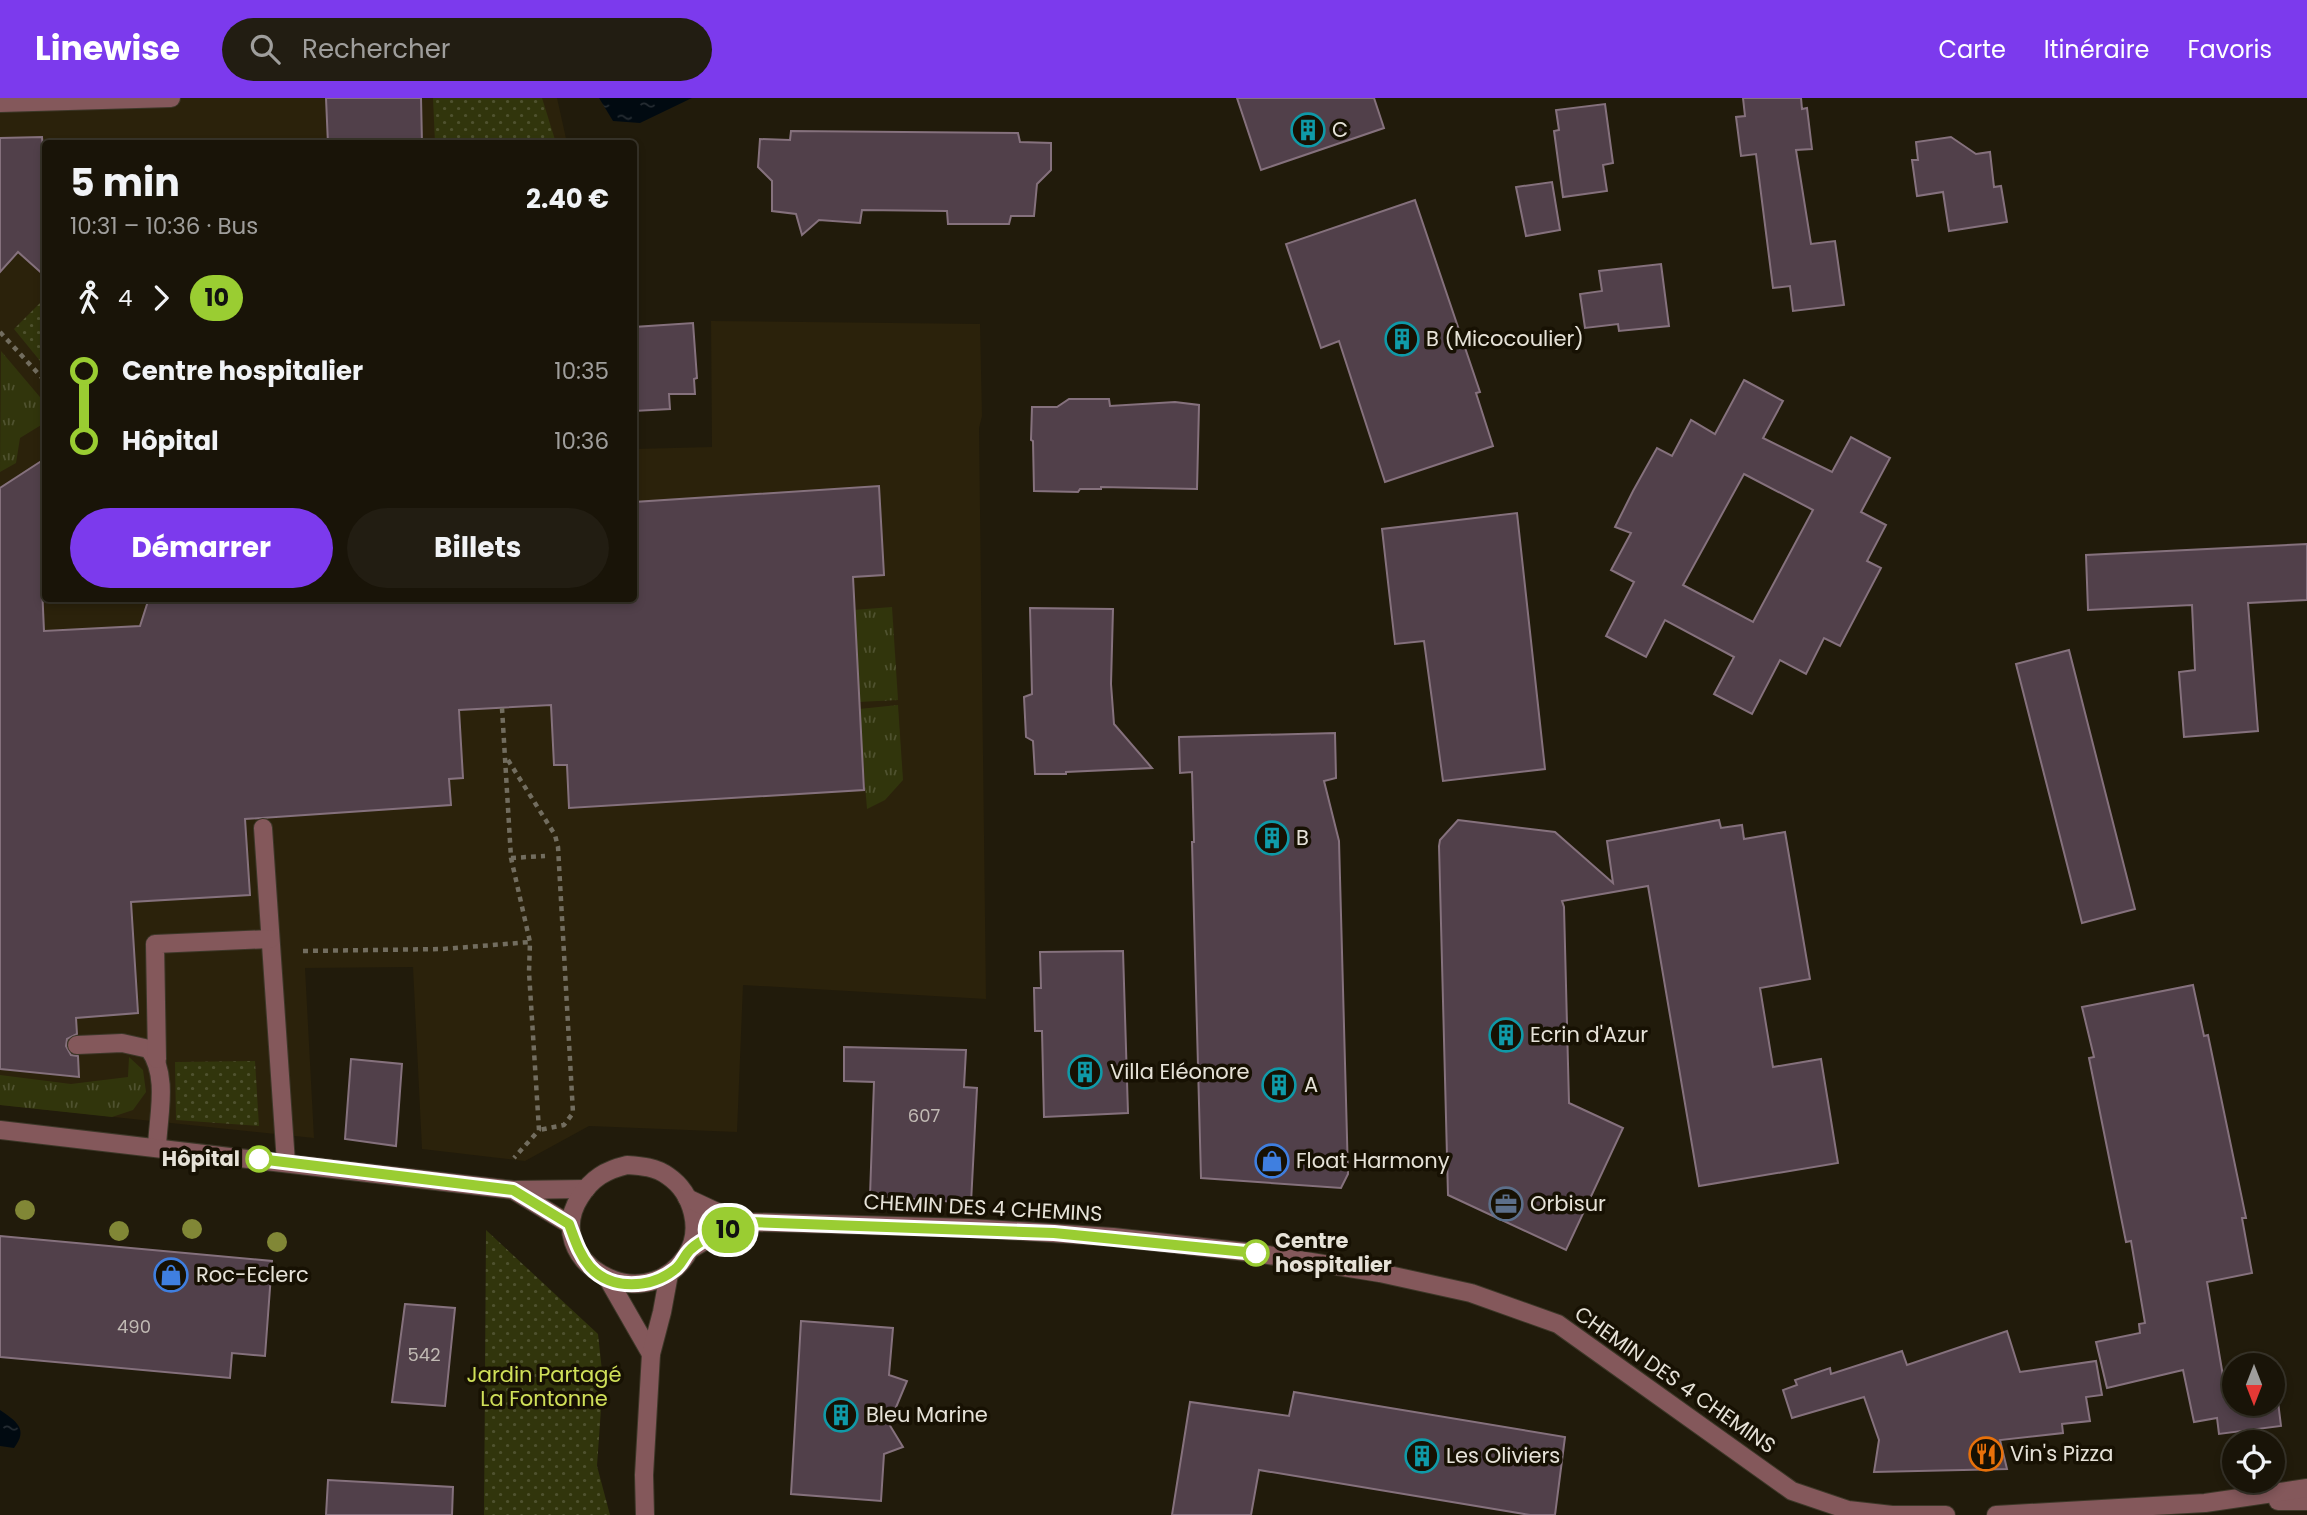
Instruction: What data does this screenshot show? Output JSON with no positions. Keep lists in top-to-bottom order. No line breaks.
{"streets":{"street":["CHEMIN DES 4 CHEMINS"]},"parks":["Jardin Partagé La Fontonne"],"places":{"building":["C","B (Micocoulier)","B","Ecrin d'Azur","Villa Eléonore","A","Bleu Marine","Les Oliviers"],"other":["Hôpital","Centre hospitalier"],"shop":["Float Harmony","Roc-Eclerc"],"office":["Orbisur"],"restaurant":["Vin's Pizza"]},"lines":["bus line 10"],"house_numbers":["607","490","542"],"north":"bottom","page":{"header":"Linewise","search":"Rechercher","nav":["Carte","Itinéraire","Favoris"],"on_map":"10","heading":["5 min","10:31 – 10:36 · Bus","2.40 €"],"legs":["4","10"],"list":[{"name":"Centre hospitalier","value":"10:35"},{"name":"Hôpital","value":"10:36"}],"buttons":["Démarrer","Billets"]}}
